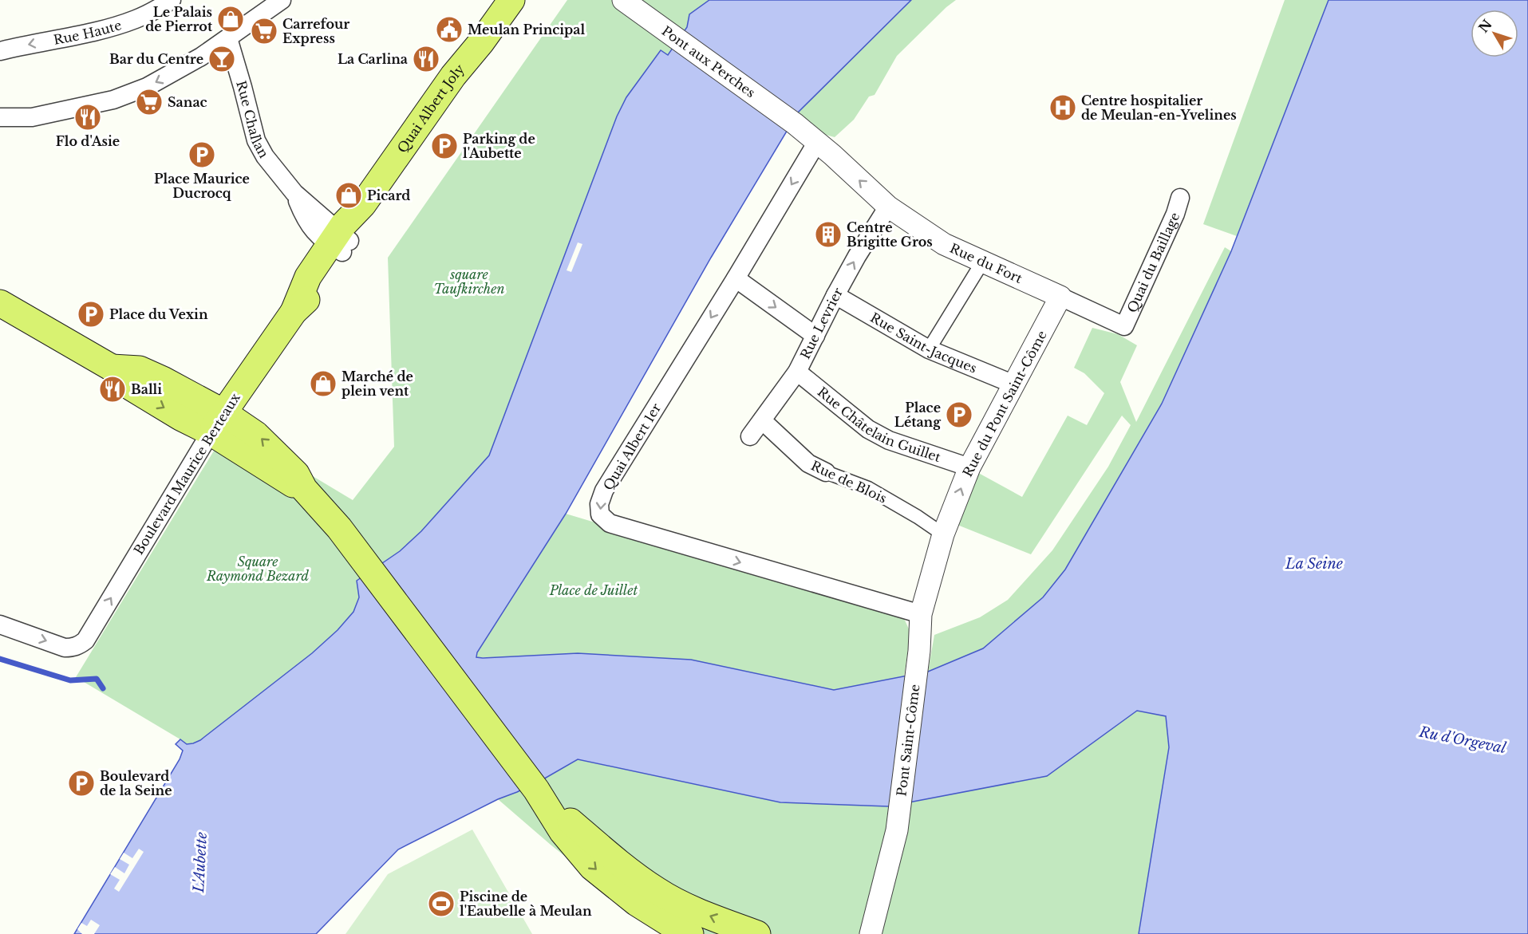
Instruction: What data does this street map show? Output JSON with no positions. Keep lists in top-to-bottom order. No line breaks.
{"streets":{"main road":["Quai Albert Joly","Boulevard Maurice Berteaux"],"street":["Rue Haute","Pont aux Perches","Rue Challan","Quai du Baillage","Rue du Fort","Rue Levrier","Rue Saint-Jacques","Rue du Pont Saint-Côme","Rue Châtelain Guillet","Quai Albert 1er","Rue de Blois","Pont Saint-Côme"]},"crossings":[["Pont aux Perches","Rue du Fort"],["Pont aux Perches","Quai Albert 1er"],["Quai Albert Joly","Rue Challan"],["Quai Albert Joly","Boulevard Maurice Berteaux"],["Rue Challan","Boulevard Maurice Berteaux"],["Quai du Baillage","Rue du Fort"],["Rue du Fort","Rue Levrier"],["Rue du Fort","Rue du Pont Saint-Côme"],["Rue du Fort","Quai Albert 1er"],["Rue Levrier","Rue Saint-Jacques"],["Rue Levrier","Rue Châtelain Guillet"],["Rue Levrier","Rue de Blois"],["Rue Saint-Jacques","Rue du Pont Saint-Côme"],["Rue du Pont Saint-Côme","Rue Châtelain Guillet"],["Rue du Pont Saint-Côme","Quai Albert 1er"],["Rue du Pont Saint-Côme","Rue de Blois"],["Rue du Pont Saint-Côme","Pont Saint-Côme"]],"one_way":["Boulevard Maurice Berteaux"],"water":["La Seine","Ru d'Orgeval","L'Aubette"],"parks":["square Taufkirchen","Square Raymond Bezard","Place de Juillet"],"places":{"shop":["Le Palais de Pierrot","Picard","Marché de plein vent"],"public building":["Meulan Principal"],"supermarket":["Carrefour Express","Sanac"],"bar":["Bar du Centre"],"restaurant":["La Carlina","Flo d'Asie","Balli"],"hospital":["Centre hospitalier de Meulan-en-Yvelines"],"parking":["Parking de l'Aubette","Place Maurice Ducrocq","Place du Vexin","Place Létang","Boulevard de la Seine"],"building":["Centre Brigitte Gros"],"sports":["Piscine de l'Eaubelle à Meulan"]},"north":"top left"}
